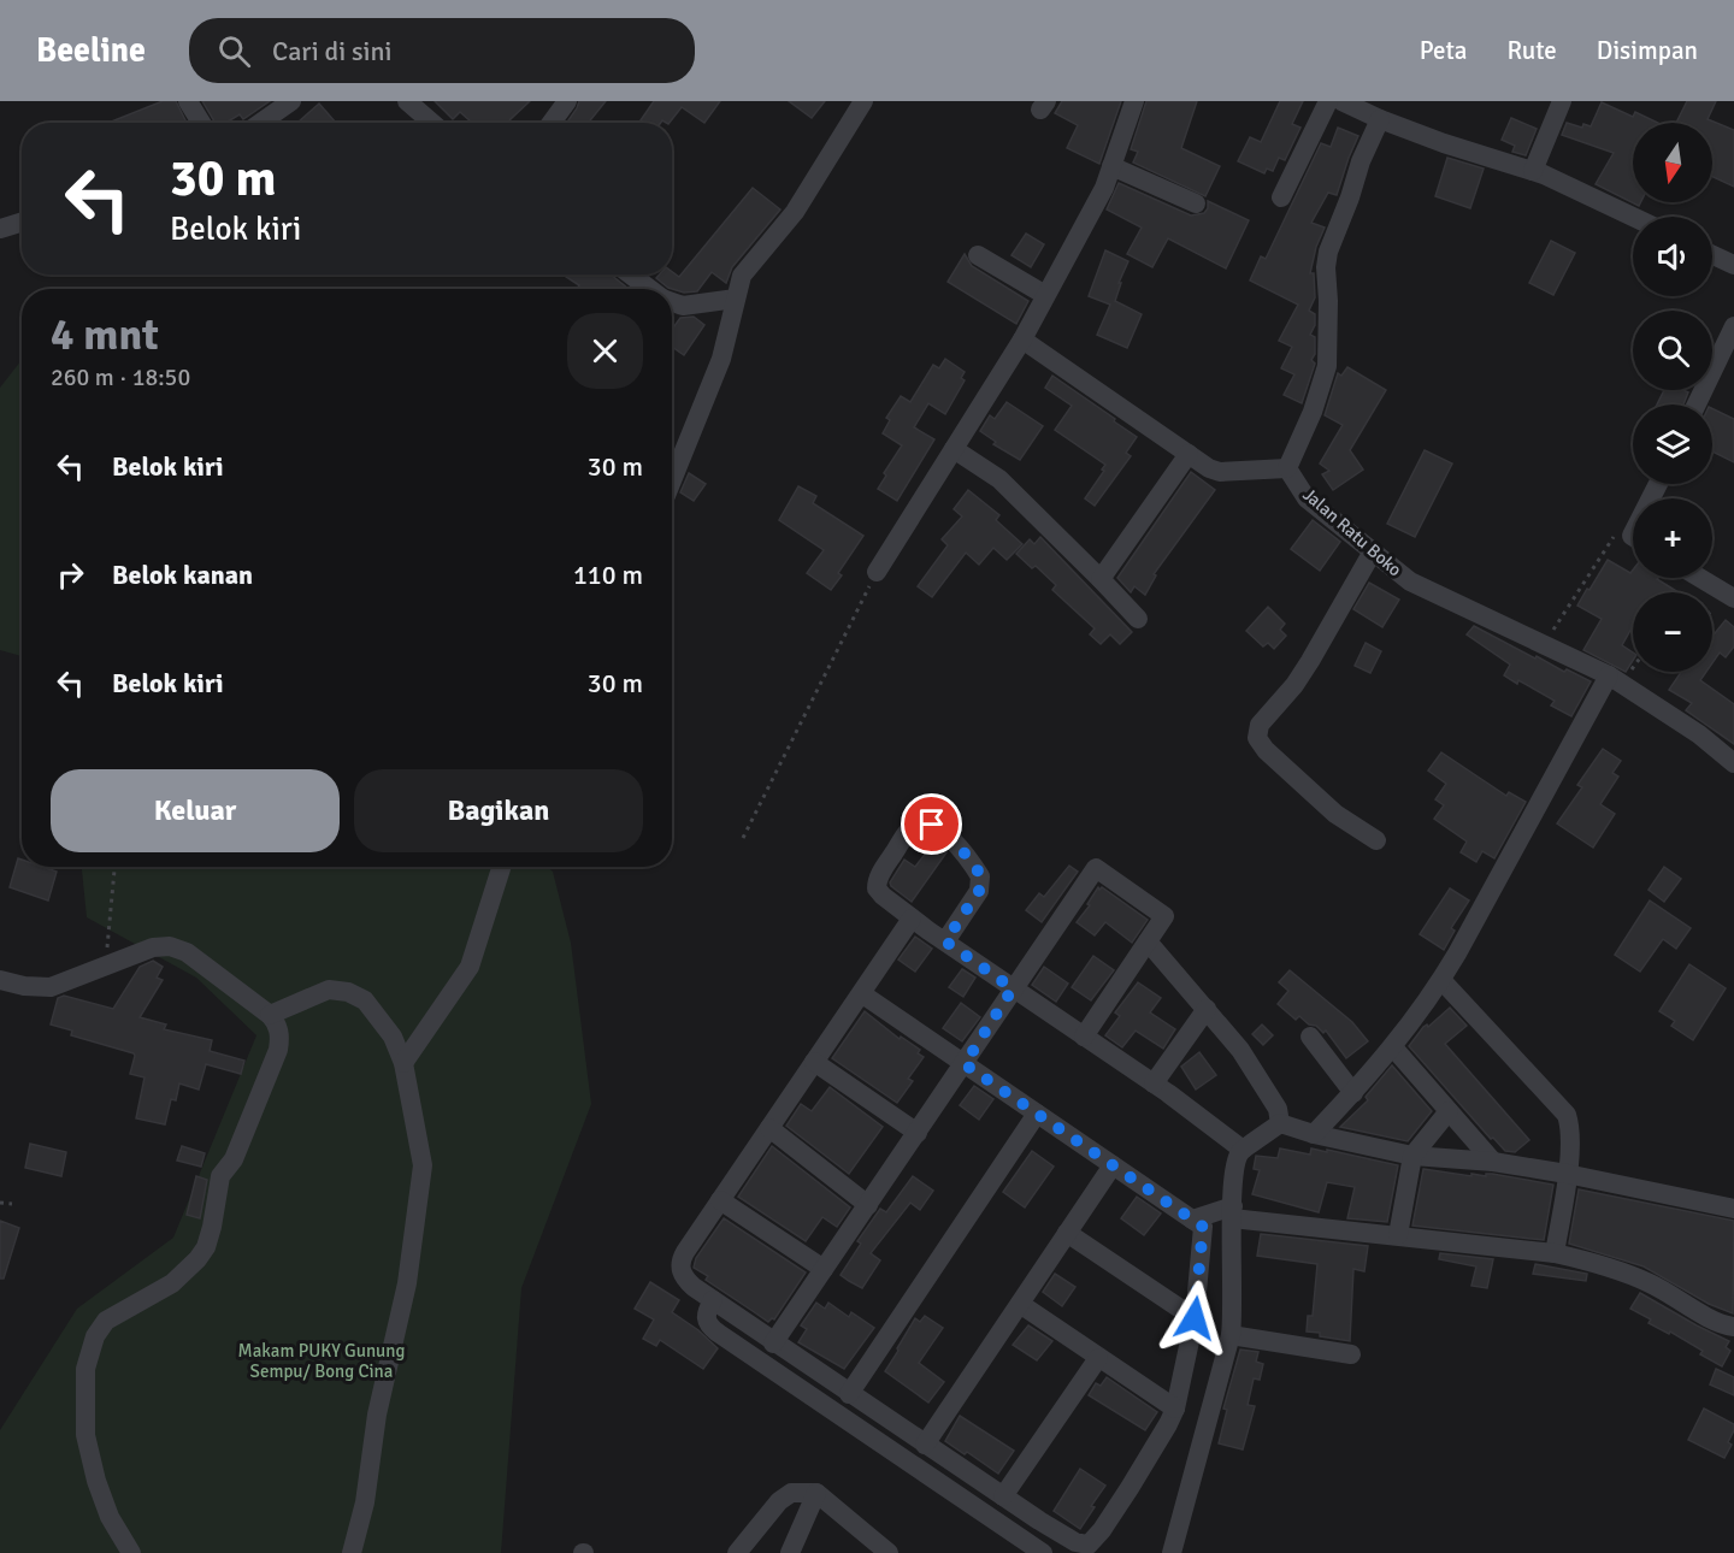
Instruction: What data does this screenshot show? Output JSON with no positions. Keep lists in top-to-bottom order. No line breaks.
{"streets":{"street":["Jalan Ratu Boko"]},"parks":["Makam PUKY Gunung Sempu/ Bong Cina"],"north":"bottom","page":{"header":"Beeline","search":"Cari di sini","nav":["Peta","Rute","Disimpan"],"map_buttons":["+","−"],"turn":["30 m","Belok kiri"],"heading":["4 mnt","260 m · 18:50"],"list":[{"name":"Belok kiri","value":"30 m"},{"name":"Belok kanan","value":"110 m"},{"name":"Belok kiri","value":"30 m"}],"buttons":["Keluar","Bagikan"]}}
